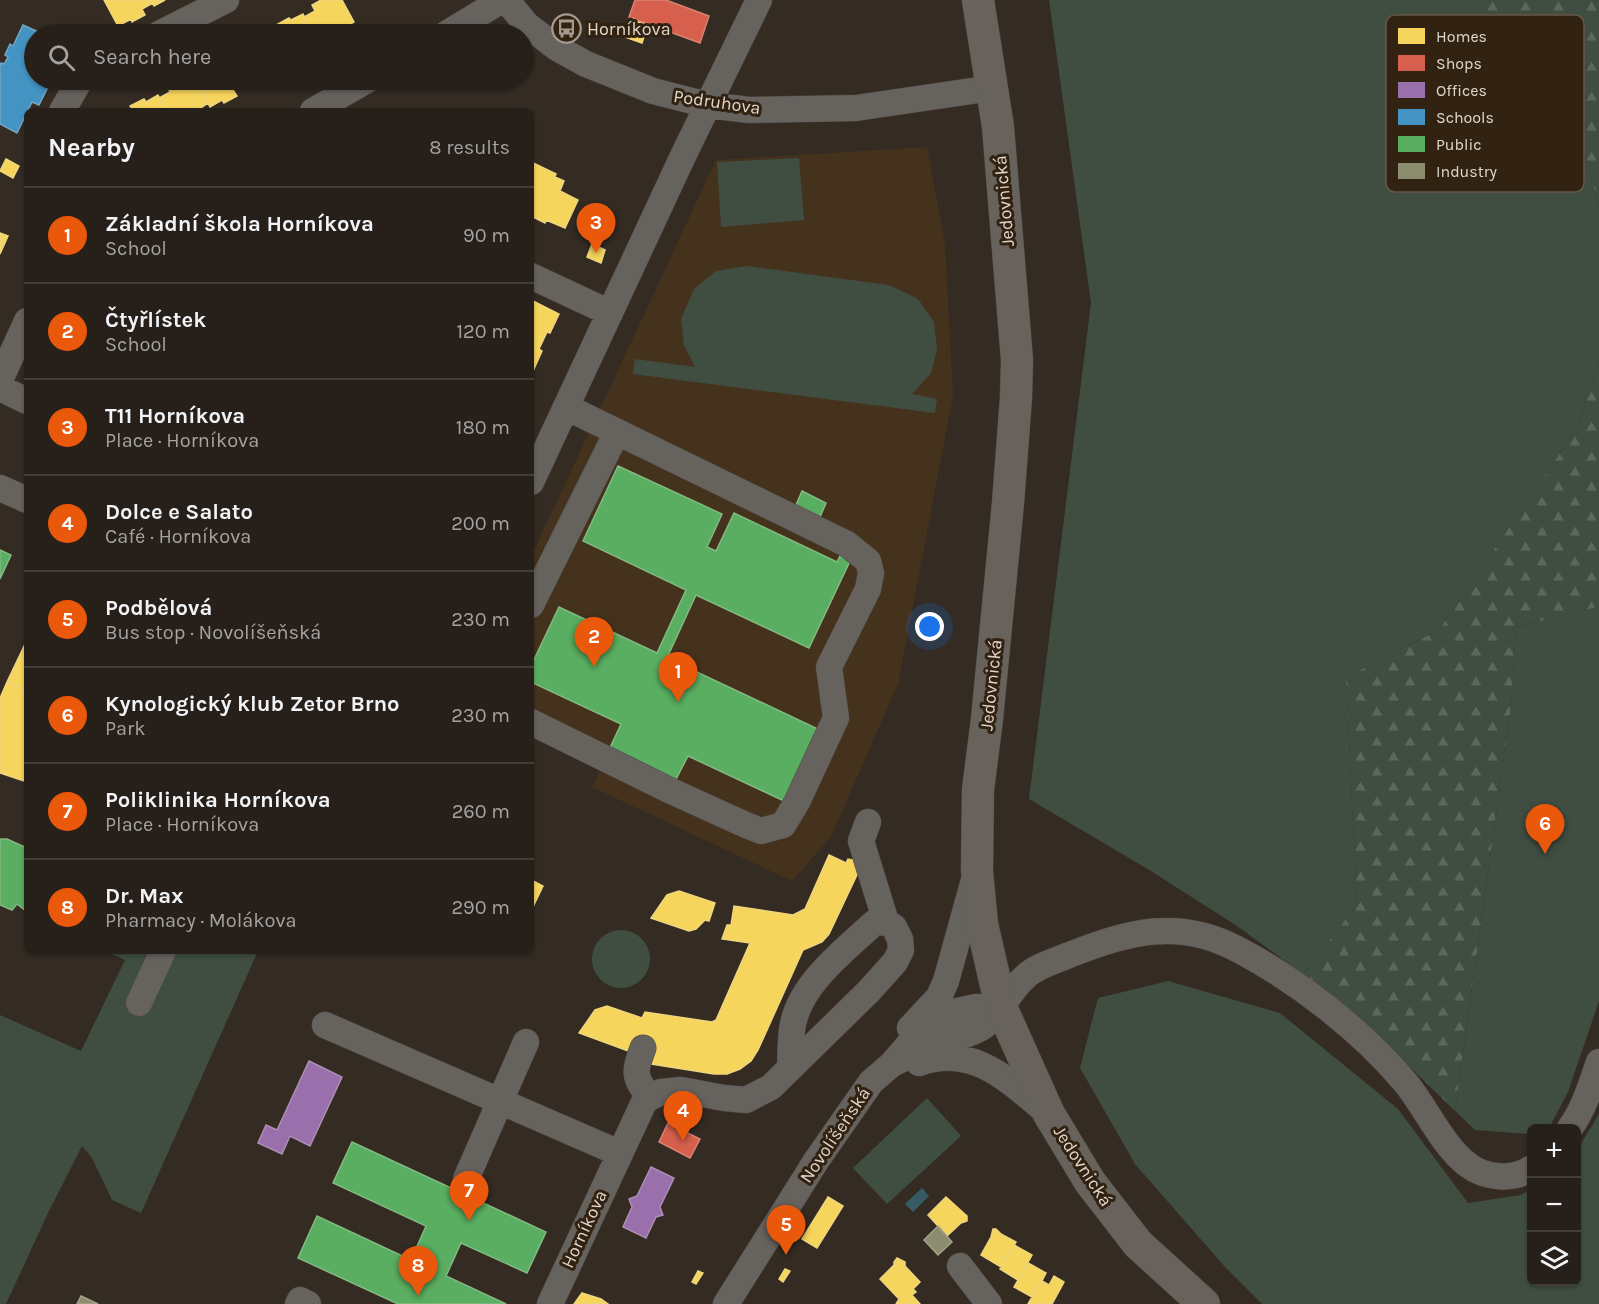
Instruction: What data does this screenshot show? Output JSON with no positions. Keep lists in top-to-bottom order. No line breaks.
{"streets":{"main road":["Jedovnická"],"street":["Podruhova","Novolíšeňská","Horníkova"]},"crossings":[["Podruhova","Jedovnická"],["Jedovnická","Novolíšeňská"]],"places":{"bus stop":["Horníkova"]},"legend":["Homes","Shops","Offices","Schools","Public","Industry"],"page":{"search":"Search here","heading":["Nearby","8 results"],"list":[{"mark":"1","name":"Základní škola Horníkova","note":"School","value":"90 m"},{"mark":"2","name":"Čtyřlístek","note":"School","value":"120 m"},{"mark":"3","name":"T11 Horníkova","note":"Place · Horníkova","value":"180 m"},{"mark":"4","name":"Dolce e Salato","note":"Café · Horníkova","value":"200 m"},{"mark":"5","name":"Podbělová","note":"Bus stop · Novolíšeňská","value":"230 m"},{"mark":"6","name":"Kynologický klub Zetor Brno","note":"Park","value":"230 m"},{"mark":"7","name":"Poliklinika Horníkova","note":"Place · Horníkova","value":"260 m"},{"mark":"8","name":"Dr. Max","note":"Pharmacy · Molákova","value":"290 m"}],"pins":["3","2","1","6","4","7","5","8"],"map_buttons":["+","−"]}}
